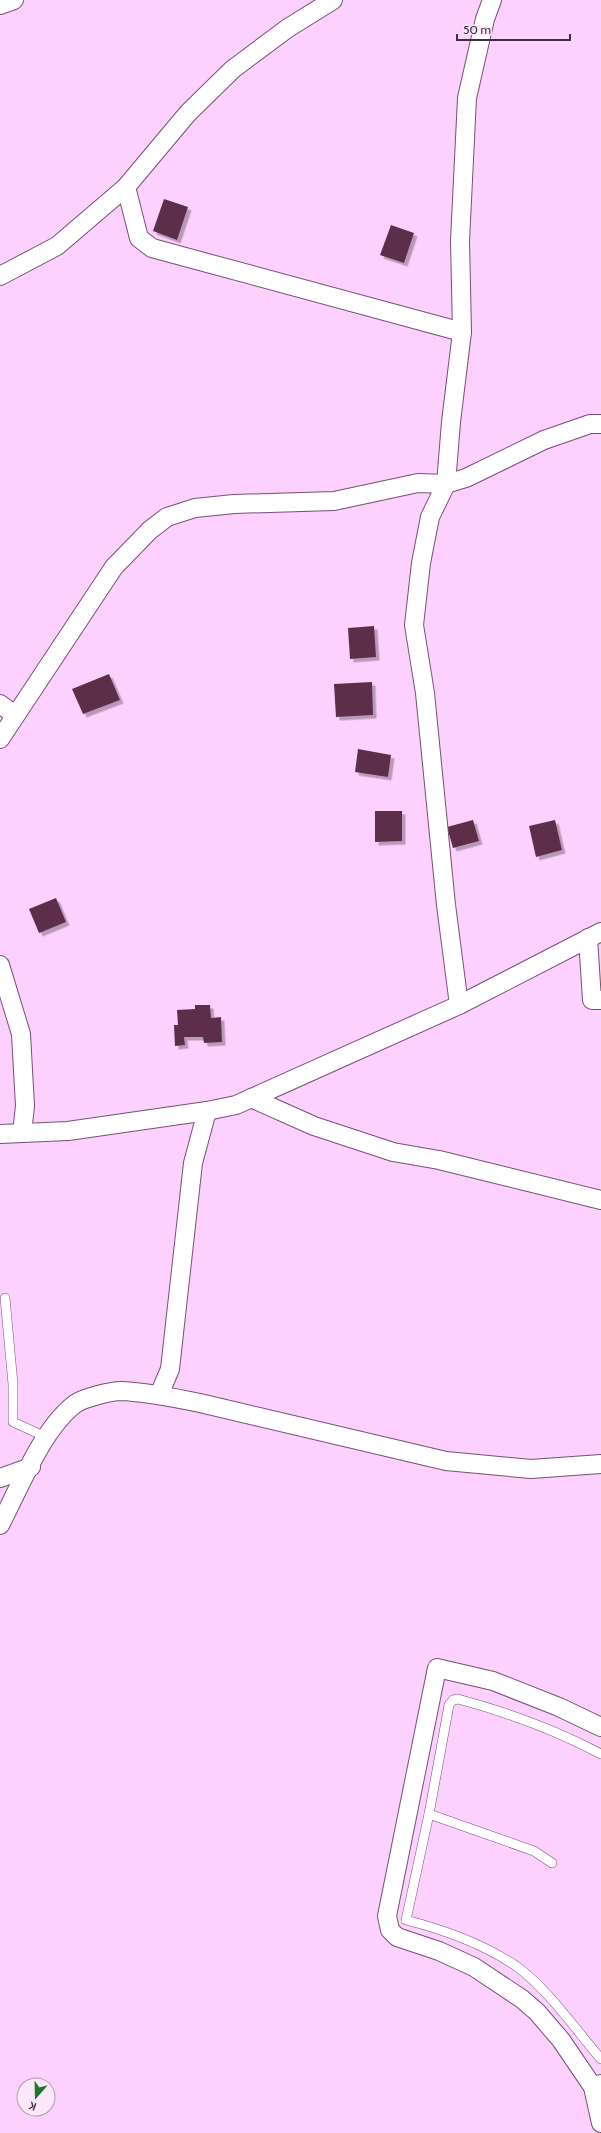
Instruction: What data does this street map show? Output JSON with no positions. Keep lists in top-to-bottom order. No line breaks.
{"scale_bar":"50 m","north":"bottom"}
